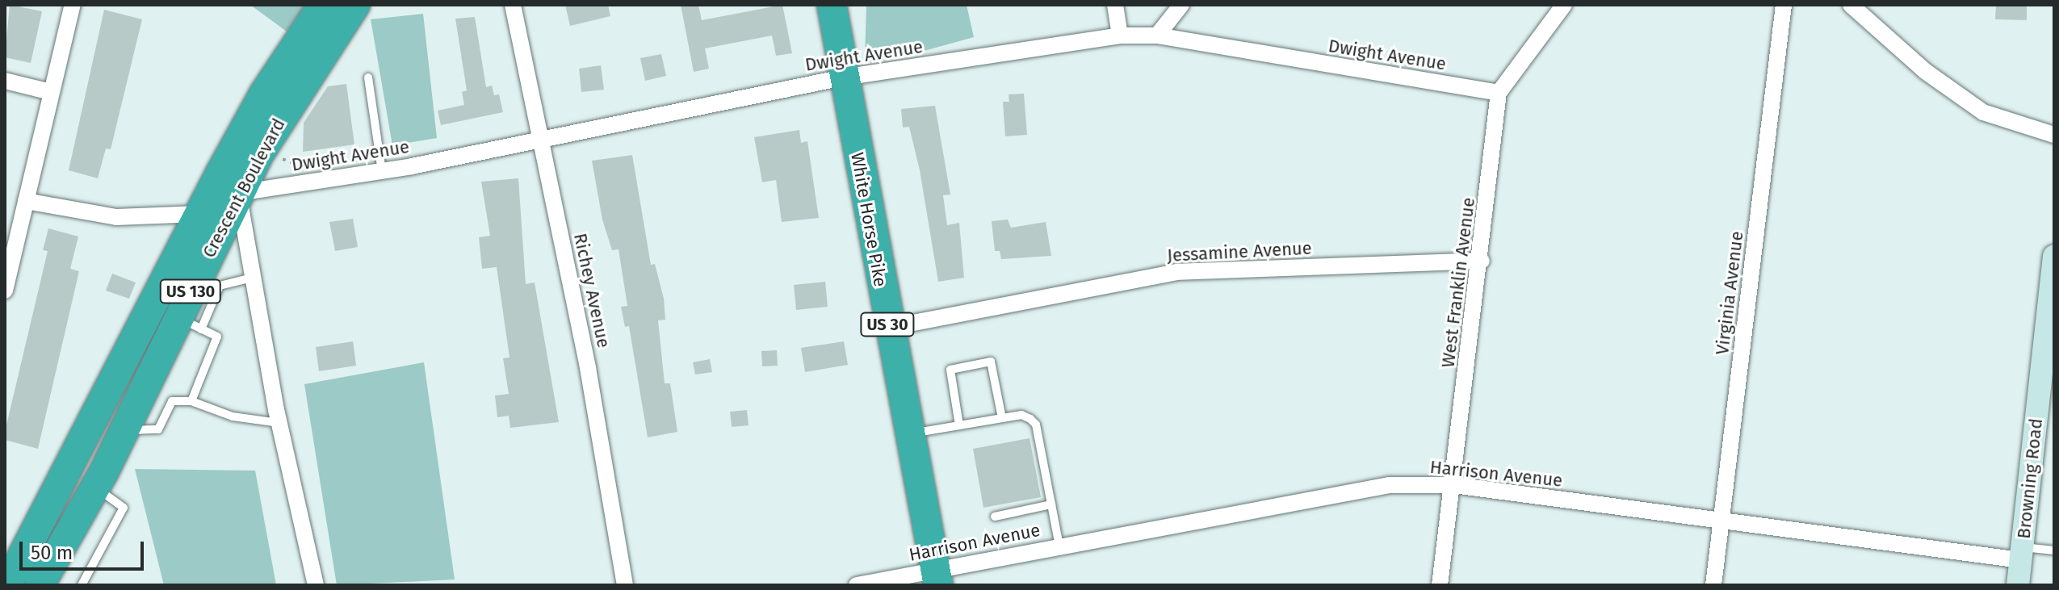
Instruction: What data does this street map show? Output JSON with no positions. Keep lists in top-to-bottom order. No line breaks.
{"streets":{"highway":["Crescent Boulevard","White Horse Pike","US 130","US 30"],"street":["Dwight Avenue","Jessamine Avenue","West Franklin Avenue","Richey Avenue","Virginia Avenue","Harrison Avenue","Browning Road"]},"crossings":[["Dwight Avenue","Crescent Boulevard"],["Dwight Avenue","White Horse Pike"],["Dwight Avenue","West Franklin Avenue"],["Dwight Avenue","Richey Avenue"],["White Horse Pike","Jessamine Avenue"],["White Horse Pike","Harrison Avenue"],["Jessamine Avenue","West Franklin Avenue"],["West Franklin Avenue","Harrison Avenue"],["Virginia Avenue","Harrison Avenue"],["Harrison Avenue","Browning Road"]],"scale_bar":"50 m"}
